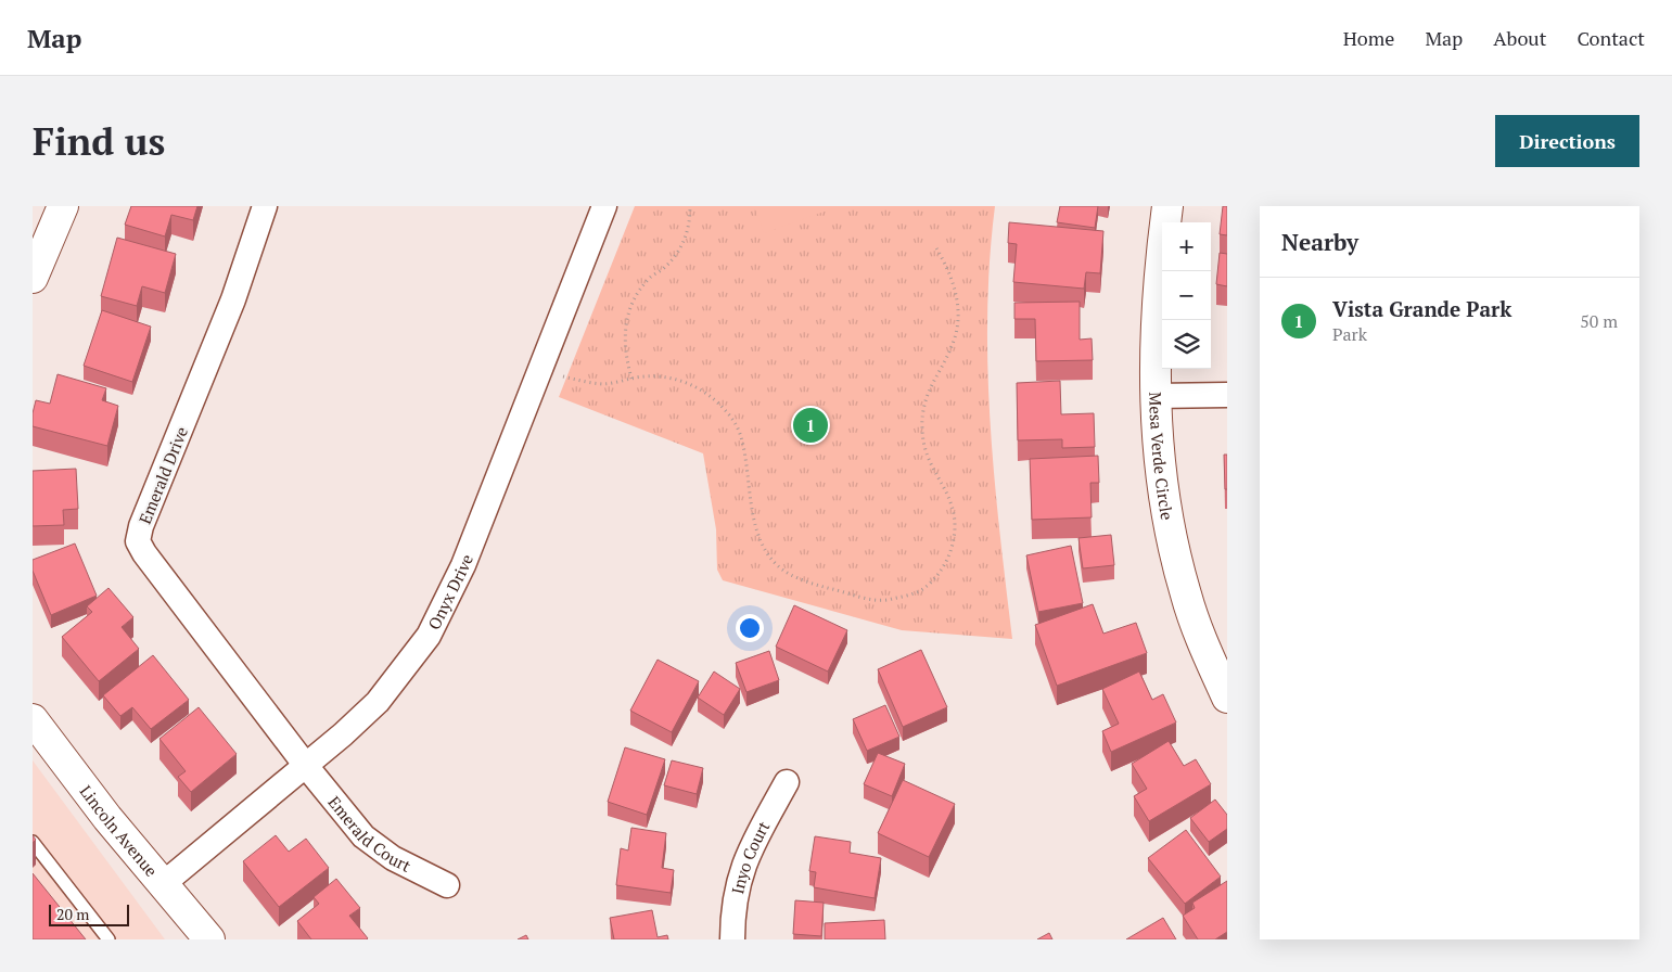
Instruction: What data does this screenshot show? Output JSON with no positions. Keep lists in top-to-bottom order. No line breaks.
{"streets":{"street":["Mesa Verde Circle","Emerald Drive","Onyx Drive","Lincoln Avenue","Emerald Court","Inyo Court"]},"crossings":[["Emerald Drive","Onyx Drive"],["Emerald Drive","Emerald Court"],["Onyx Drive","Lincoln Avenue"],["Onyx Drive","Emerald Court"]],"scale_bar":"20 m","page":{"header":"Map","nav":["Home","Map","About","Contact"],"buttons":"Directions","title":"Find us","heading":"Nearby","map_buttons":["+","−"],"list":[{"mark":"1","name":"Vista Grande Park","note":"Park","value":"50 m"}],"pins":"1","scale":"20 m"}}
